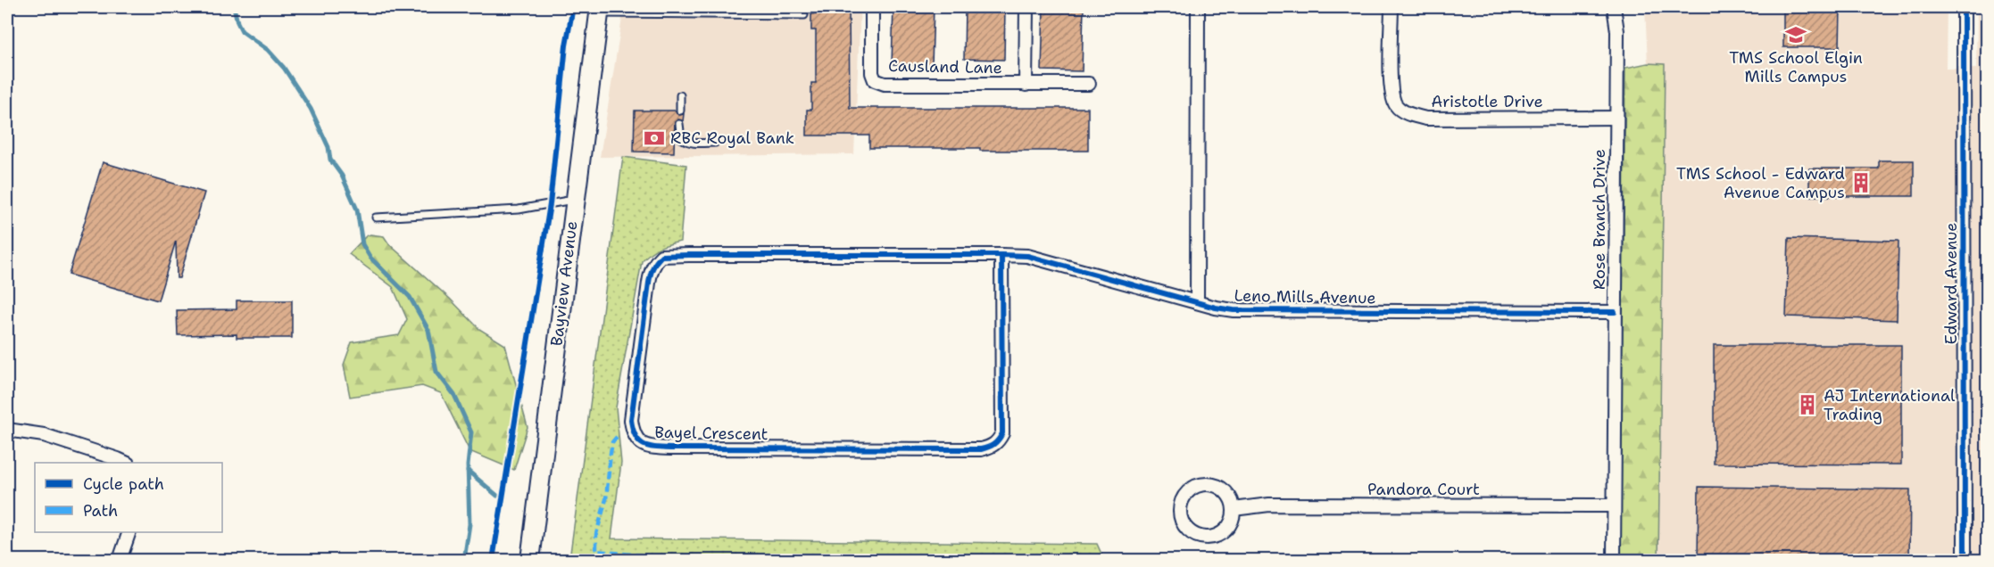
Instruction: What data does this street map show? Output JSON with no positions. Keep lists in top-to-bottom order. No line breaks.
{"streets":{"main road":["Bayview Avenue"],"street":["Causland Lane","Aristotle Drive","Rose Branch Drive","Edward Avenue","Leno Mills Avenue","Bayel Crescent","Pandora Court"]},"crossings":[["Aristotle Drive","Rose Branch Drive"],["Rose Branch Drive","Leno Mills Avenue"],["Rose Branch Drive","Pandora Court"],["Leno Mills Avenue","Bayel Crescent"]],"places":{"school or university":["TMS School Elgin Mills Campus"],"bank":["RBC Royal Bank"],"building":["TMS School - Edward Avenue Campus","AJ International Trading"]},"legend":["Cycle path","Path"]}
